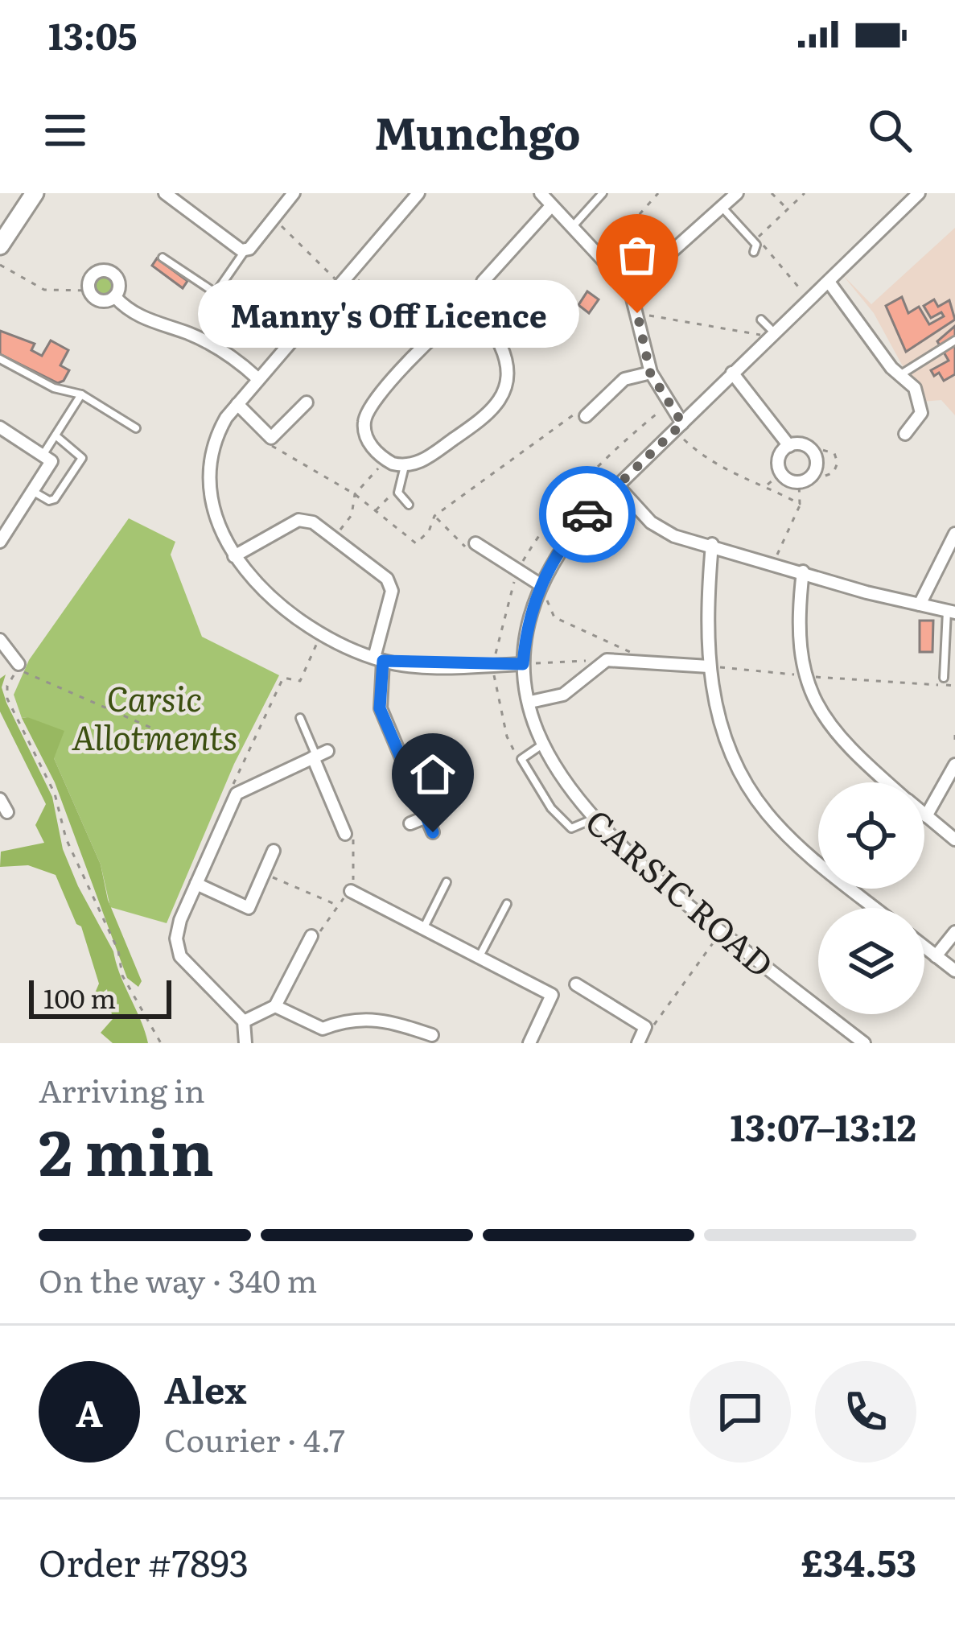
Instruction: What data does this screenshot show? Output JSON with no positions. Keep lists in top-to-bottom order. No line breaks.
{"streets":{"street":["CARSIC ROAD"]},"parks":["Carsic Allotments"],"places":["Manny's Off Licence"],"scale_bar":"100 m","page":{"status":"13:05","header":"Munchgo","bubble":"Manny's Off Licence","scale":"100 m","heading":["2 min","Arriving in","13:07–13:12"],"panel":["Alex","Courier · 4.7","Order #7893","£34.53"],"bar":"On the way · 340 m","round":"A"}}
